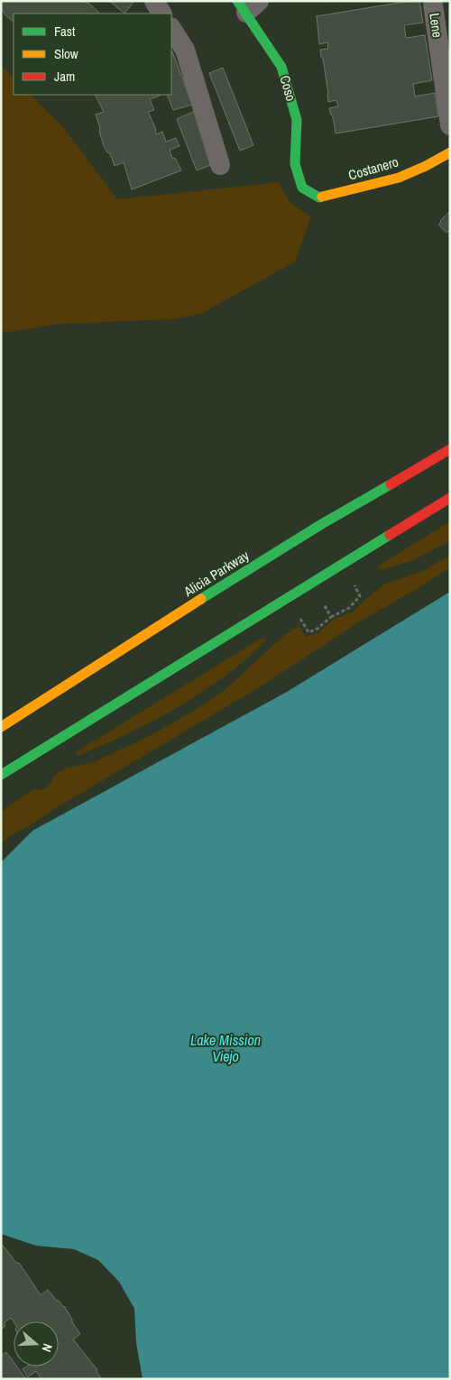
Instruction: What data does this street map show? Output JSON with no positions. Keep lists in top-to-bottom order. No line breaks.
{"streets":{"main road":["Coso","Costanero","Alicia Parkway"],"street":["Lene"]},"crossings":[["Coso","Costanero"]],"water":["Lake Mission Viejo"],"legend":["Fast","Slow","Jam"],"north":"right"}
